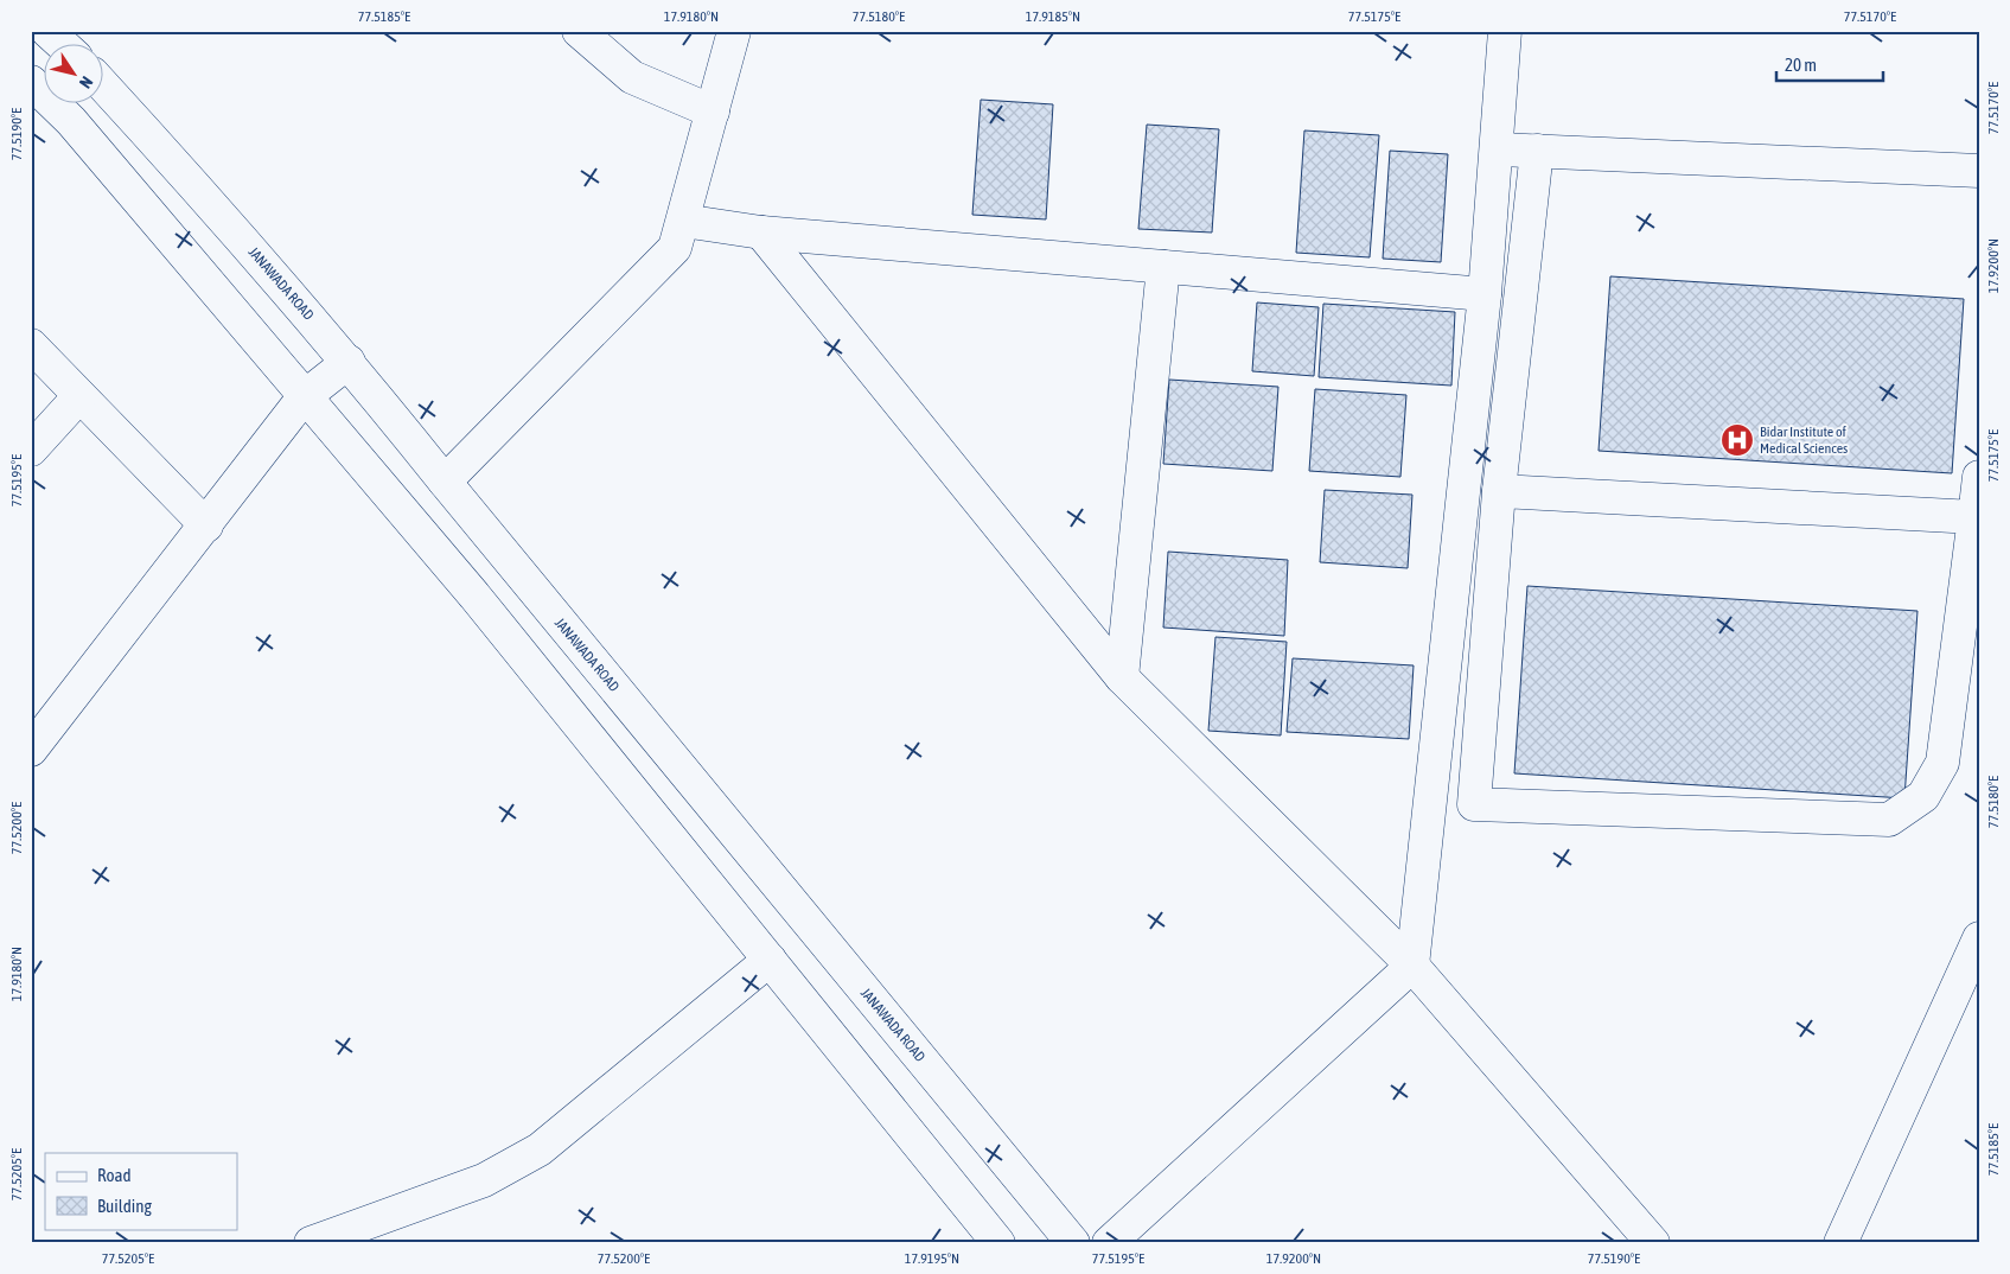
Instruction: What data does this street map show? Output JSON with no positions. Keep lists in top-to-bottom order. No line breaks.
{"streets":{"street":["JANAWADA ROAD"]},"places":{"hospital":["Bidar Institute of Medical Sciences"]},"legend":["Road","Building"],"scale_bar":"20 m","north":"bottom right","coordinates":["77.5185°E","17.9180°N","77.5180°E","17.9185°N","77.5175°E","77.5170°E","77.5190°E","17.9200°N","77.5195°E","77.5200°E","77.5205°E","17.9195°N"]}
